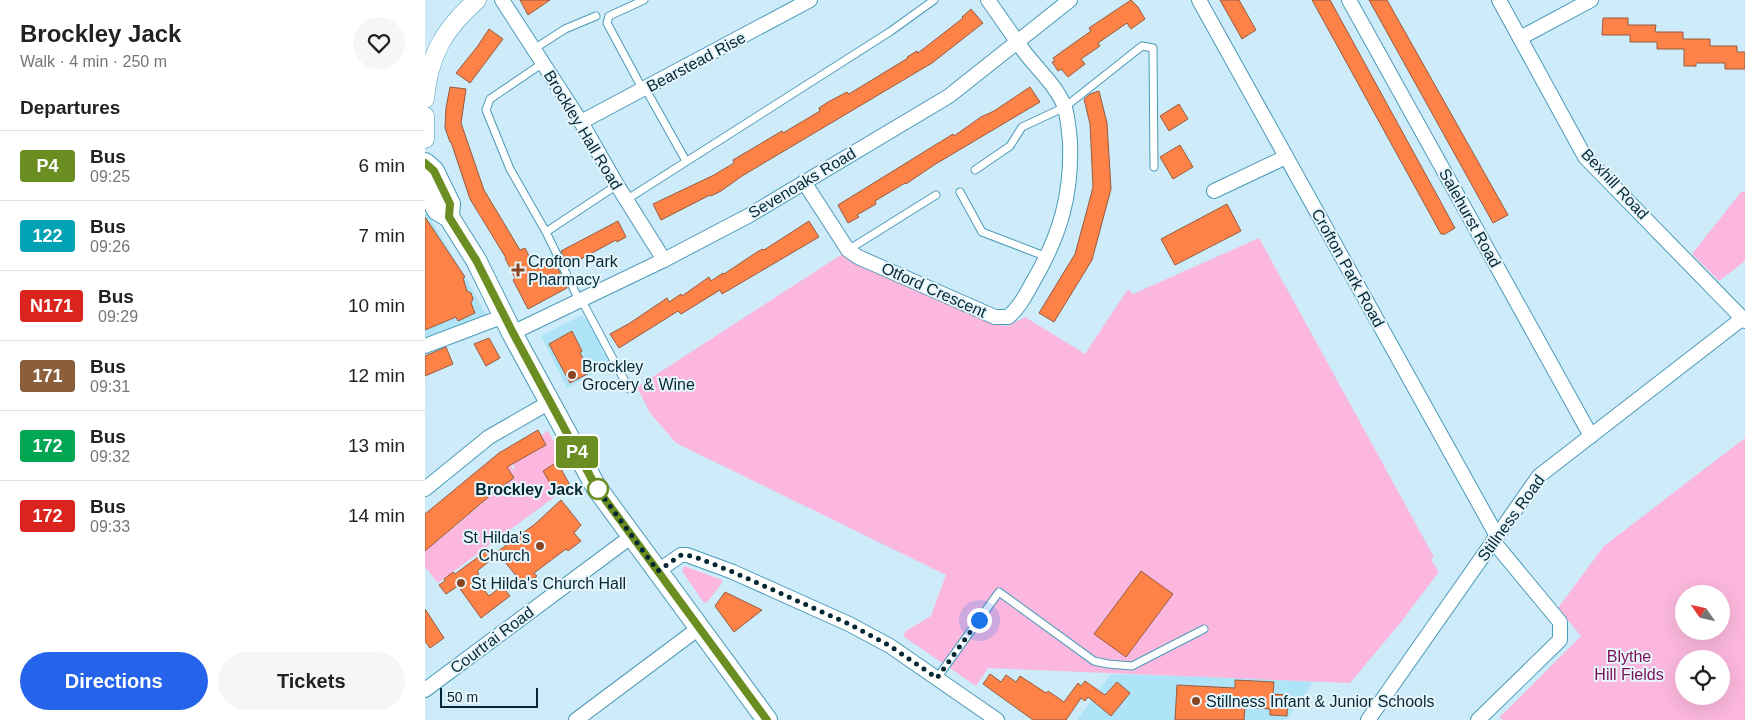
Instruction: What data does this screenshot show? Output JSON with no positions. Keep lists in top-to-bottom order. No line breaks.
{"streets":{"street":["Bearstead Rise","Brockley Hall Road","Sevenoaks Road","Bexhill Road","Salehurst Road","Crofton Park Road","Otford Crescent","Stillness Road","Courtrai Road"]},"crossings":[["Bearstead Rise","Brockley Hall Road"],["Brockley Hall Road","Sevenoaks Road"],["Sevenoaks Road","Otford Crescent"],["Bexhill Road","Stillness Road"],["Salehurst Road","Stillness Road"],["Crofton Park Road","Stillness Road"]],"parks":["Blythe Hill Fields"],"places":{"health":["Crofton Park Pharmacy"],"other":["Brockley Grocery & Wine","Brockley Jack","St Hilda's Church","St Hilda's Church Hall","Stillness Infant & Junior Schools"]},"lines":["bus line P4"],"scale_bar":"50 m","north":"top left","page":{"heading":[["Brockley Jack","Walk · 4 min · 250 m"],"Departures"],"on_map":"P4","list":[{"mark":"P4","name":"Bus","note":"09:25","value":"6 min"},{"mark":"122","name":"Bus","note":"09:26","value":"7 min"},{"mark":"N171","name":"Bus","note":"09:29","value":"10 min"},{"mark":"171","name":"Bus","note":"09:31","value":"12 min"},{"mark":"172","name":"Bus","note":"09:32","value":"13 min"},{"mark":"172","name":"Bus","note":"09:33","value":"14 min"}],"buttons":["Directions","Tickets"],"scale":"50 m"}}
